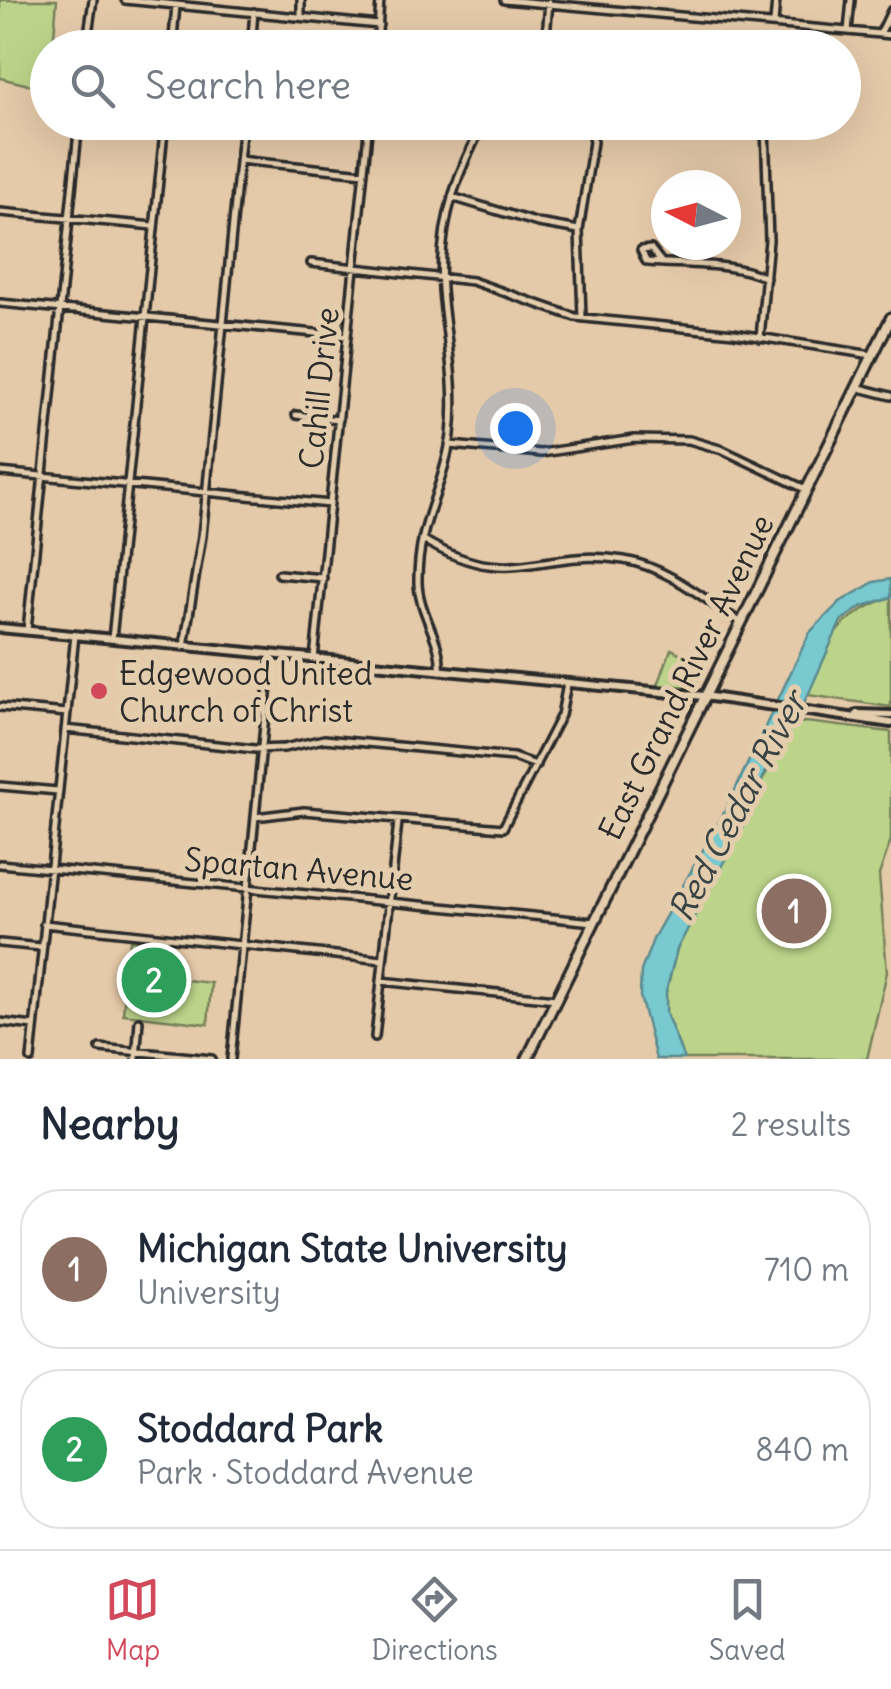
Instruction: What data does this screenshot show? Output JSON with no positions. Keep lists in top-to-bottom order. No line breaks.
{"streets":{"main road":["East Grand River Avenue"],"street":["Cahill Drive","Spartan Avenue"]},"crossings":[["East Grand River Avenue","Spartan Avenue"]],"water":["Red Cedar River"],"places":["Edgewood United Church of Christ"],"north":"left","page":{"search":"Search here","pins":["1","2"],"heading":["Nearby","2 results"],"list":[{"mark":"1","name":"Michigan State University","note":"University","value":"710 m"},{"mark":"2","name":"Stoddard Park","note":"Park · Stoddard Avenue","value":"840 m"}],"nav":["Map","Directions","Saved"]}}
